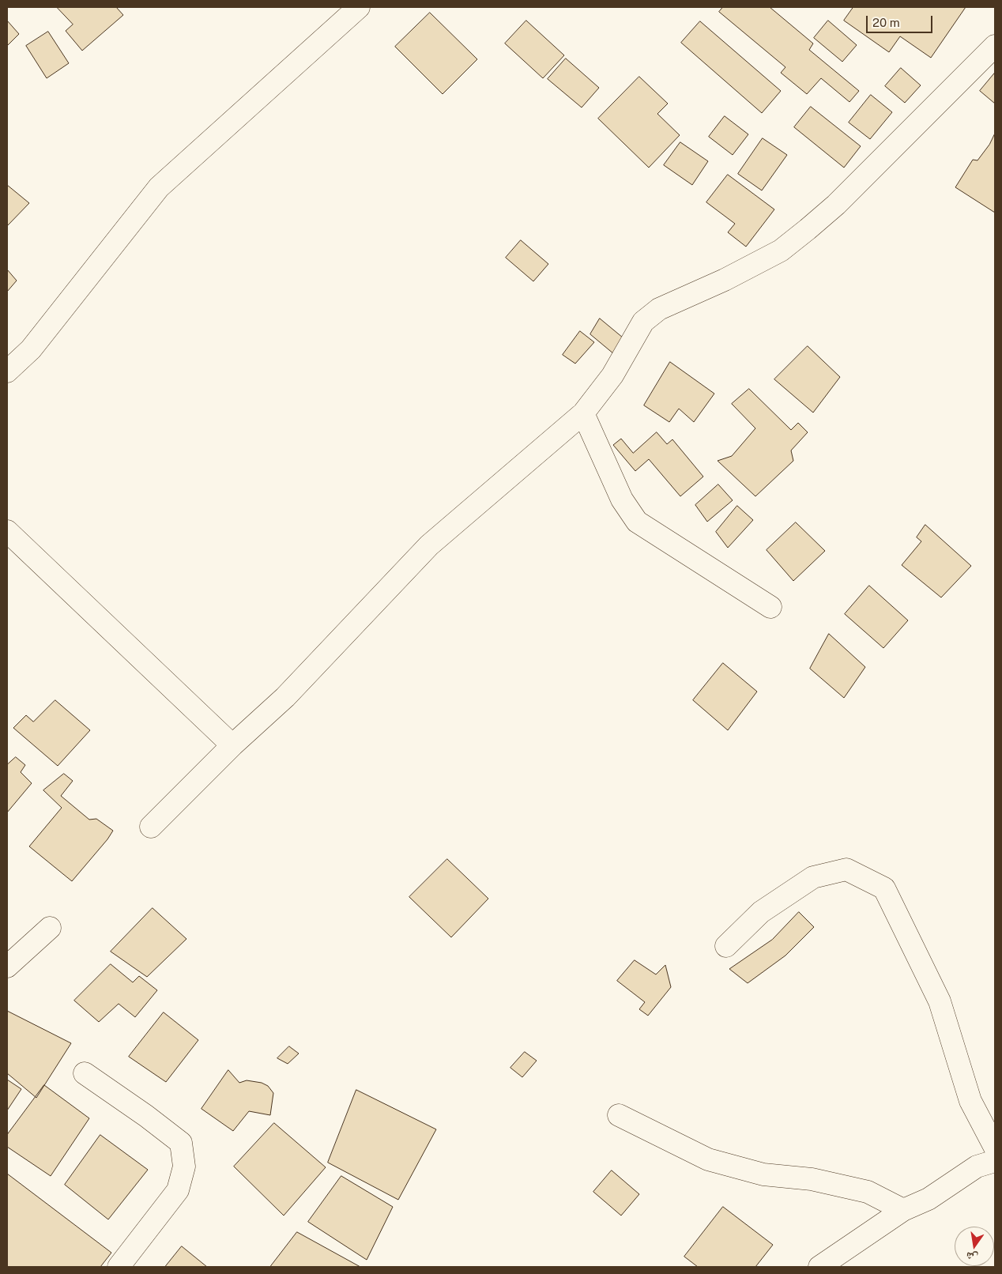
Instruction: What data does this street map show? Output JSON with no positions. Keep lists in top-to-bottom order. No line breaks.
{"scale_bar":"20 m","north":"bottom"}
